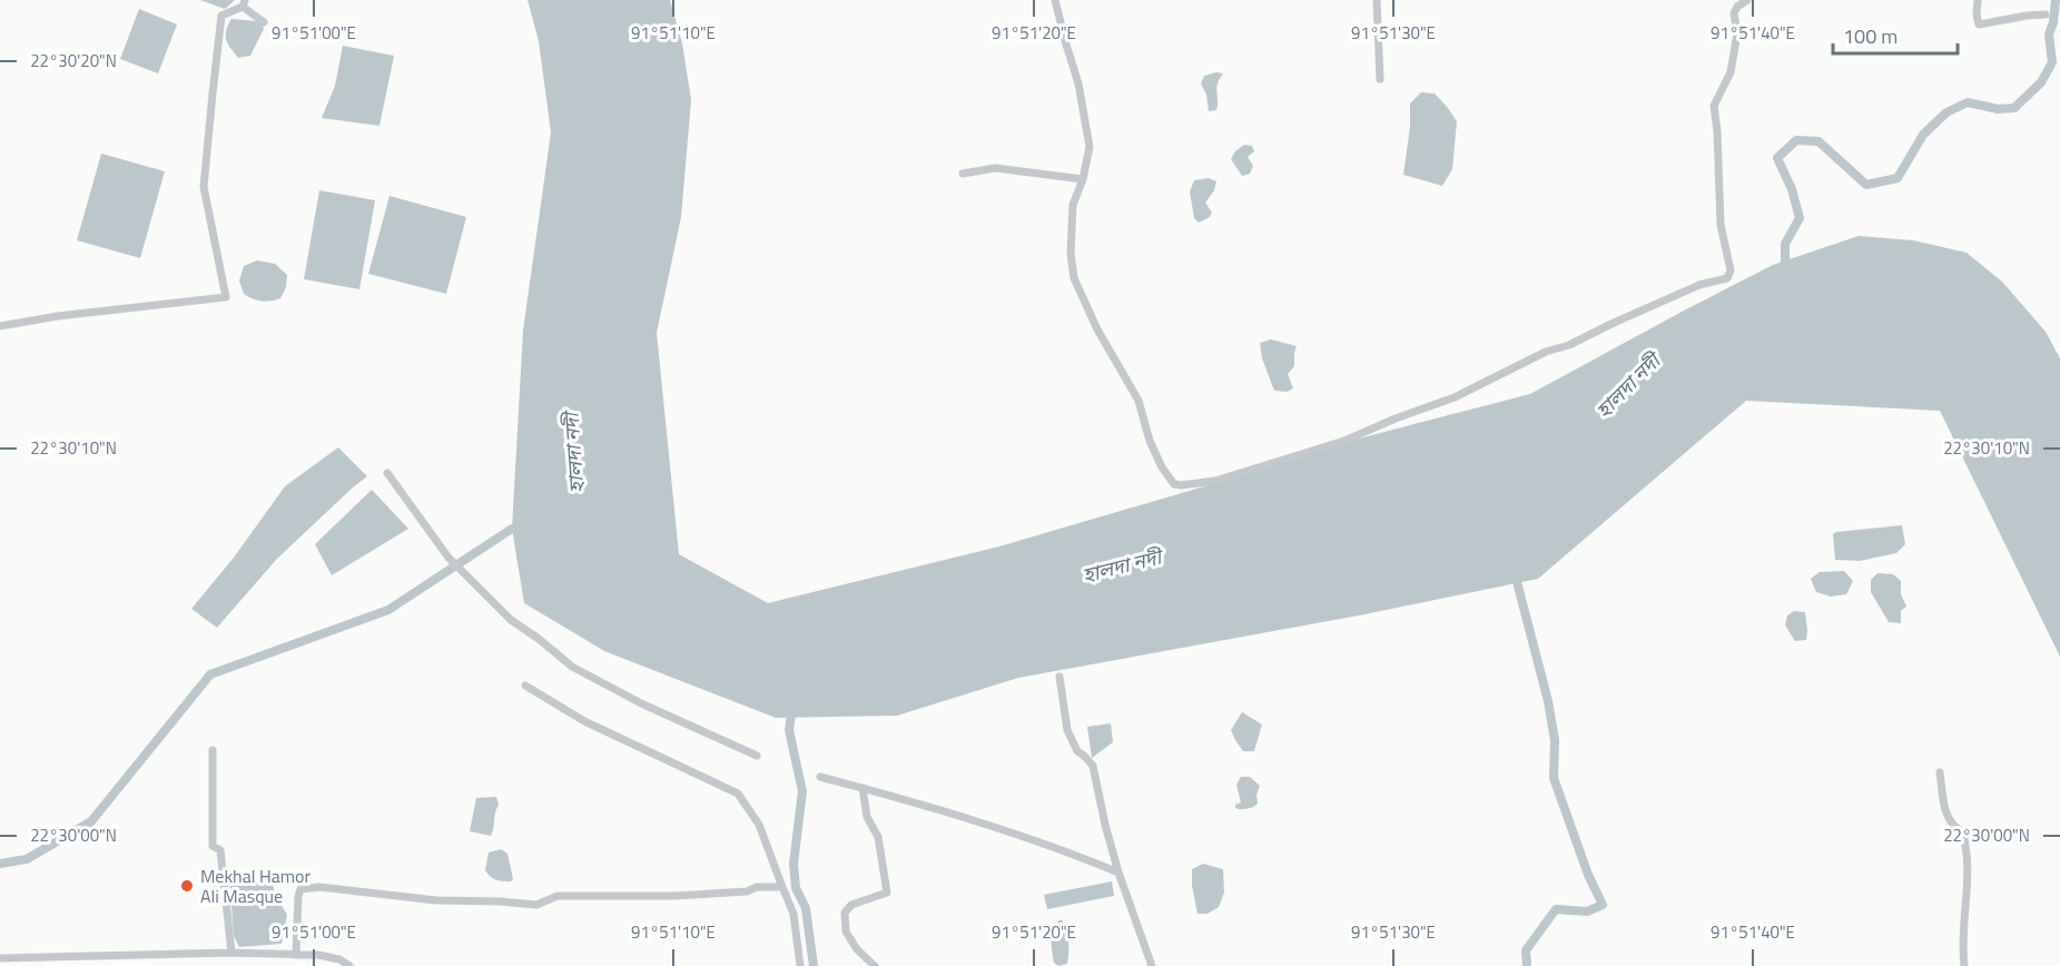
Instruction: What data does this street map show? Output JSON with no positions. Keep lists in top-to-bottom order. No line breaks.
{"water":["হালদা নদী"],"places":["Mekhal Hamor Ali Masque"],"scale_bar":"100 m","coordinates":["91°51'00\"E","91°51'10\"E","91°51'20\"E","91°51'30\"E","91°51'40\"E","22°30'20\"N","22°30'10\"N","22°30'00\"N"]}
